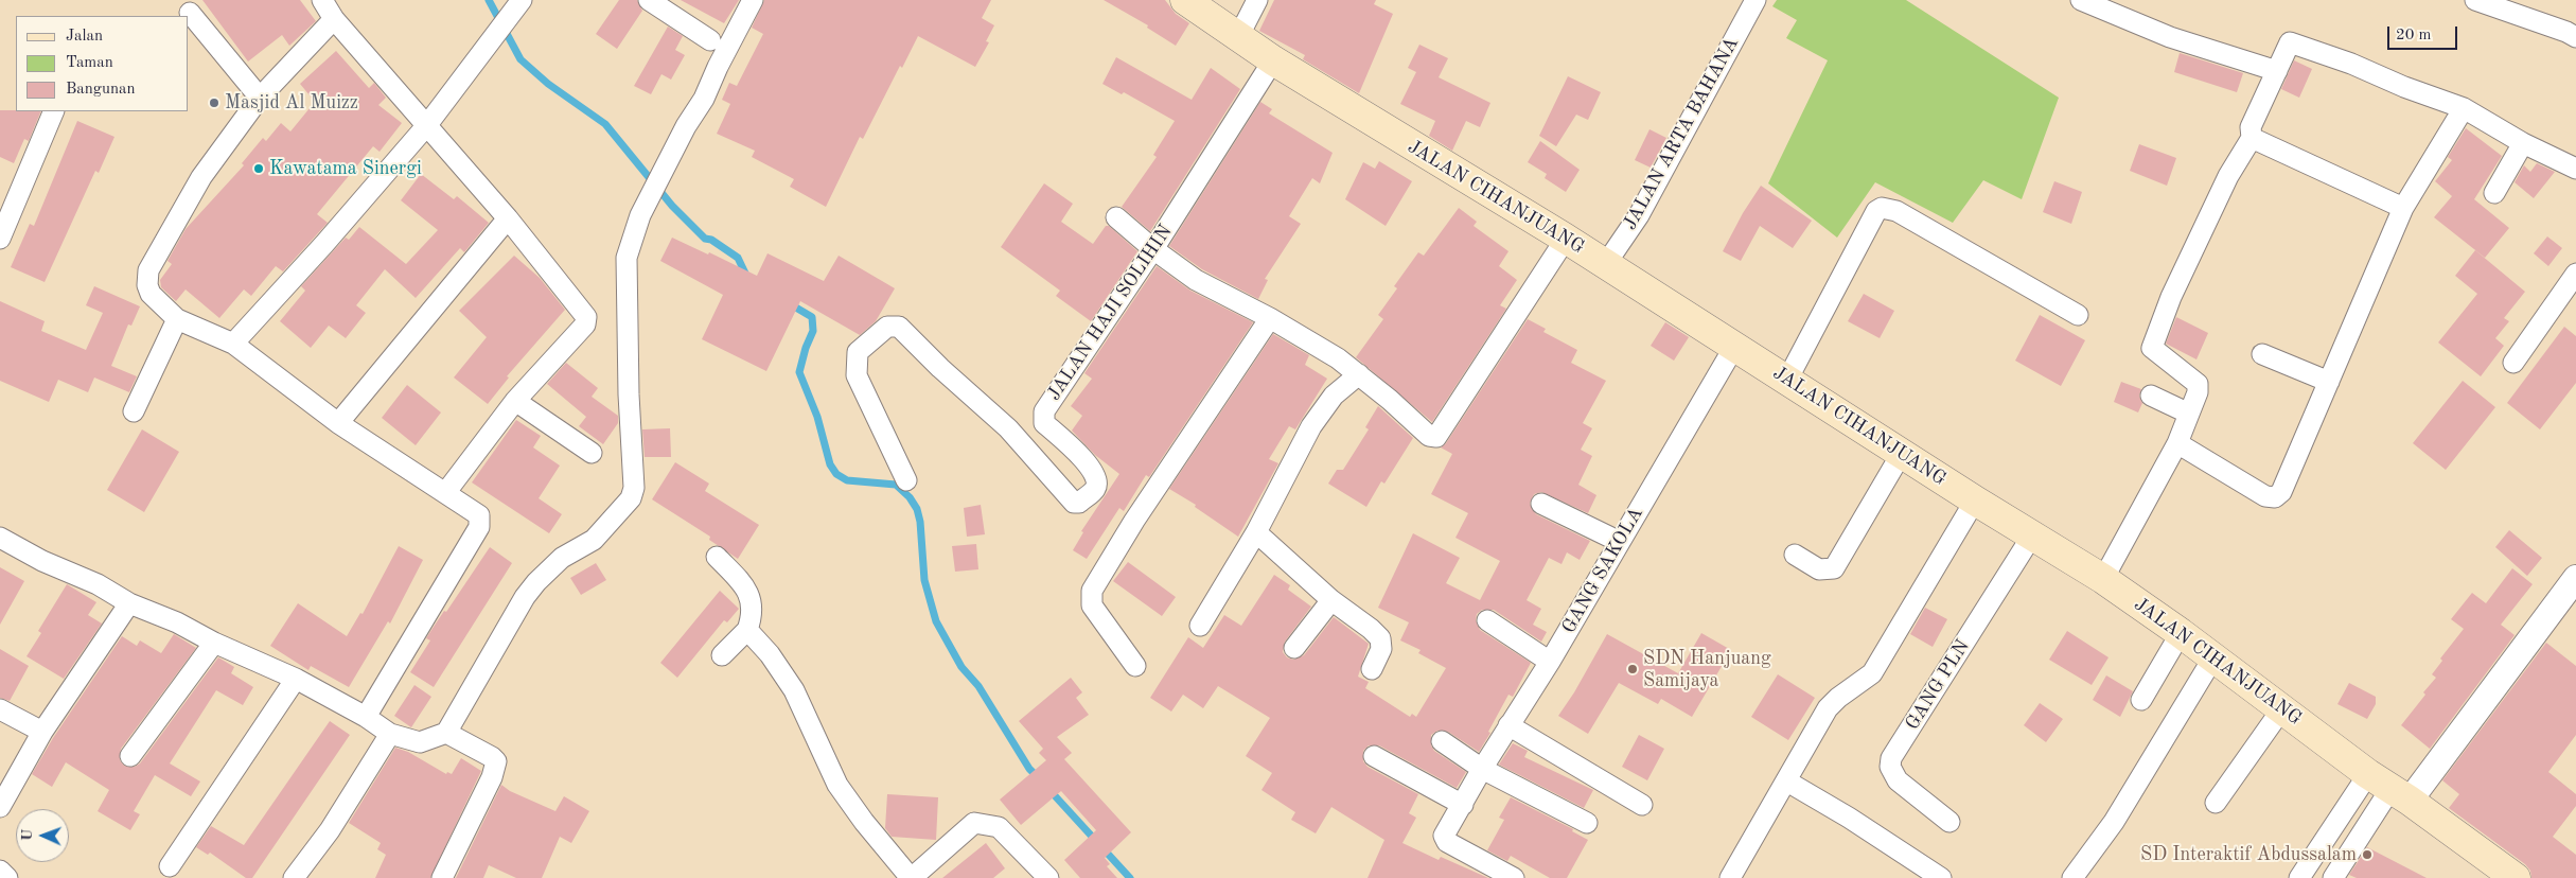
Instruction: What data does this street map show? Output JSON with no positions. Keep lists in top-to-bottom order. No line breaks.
{"streets":{"main road":["JALAN CIHANJUANG"],"street":["JALAN ARTA BAHANA","JALAN HAJI SOLIHIN","GANG SAKOLA","GANG PLN"]},"crossings":[["JALAN ARTA BAHANA","JALAN CIHANJUANG"],["JALAN CIHANJUANG","JALAN HAJI SOLIHIN"],["JALAN CIHANJUANG","GANG SAKOLA"],["JALAN CIHANJUANG","GANG PLN"]],"places":["Masjid Al Muizz","Kawatama Sinergi","SDN Hanjuang Samijaya","SD Interaktif Abdussalam"],"legend":["Jalan","Taman","Bangunan"],"scale_bar":"20 m","north":"left"}
